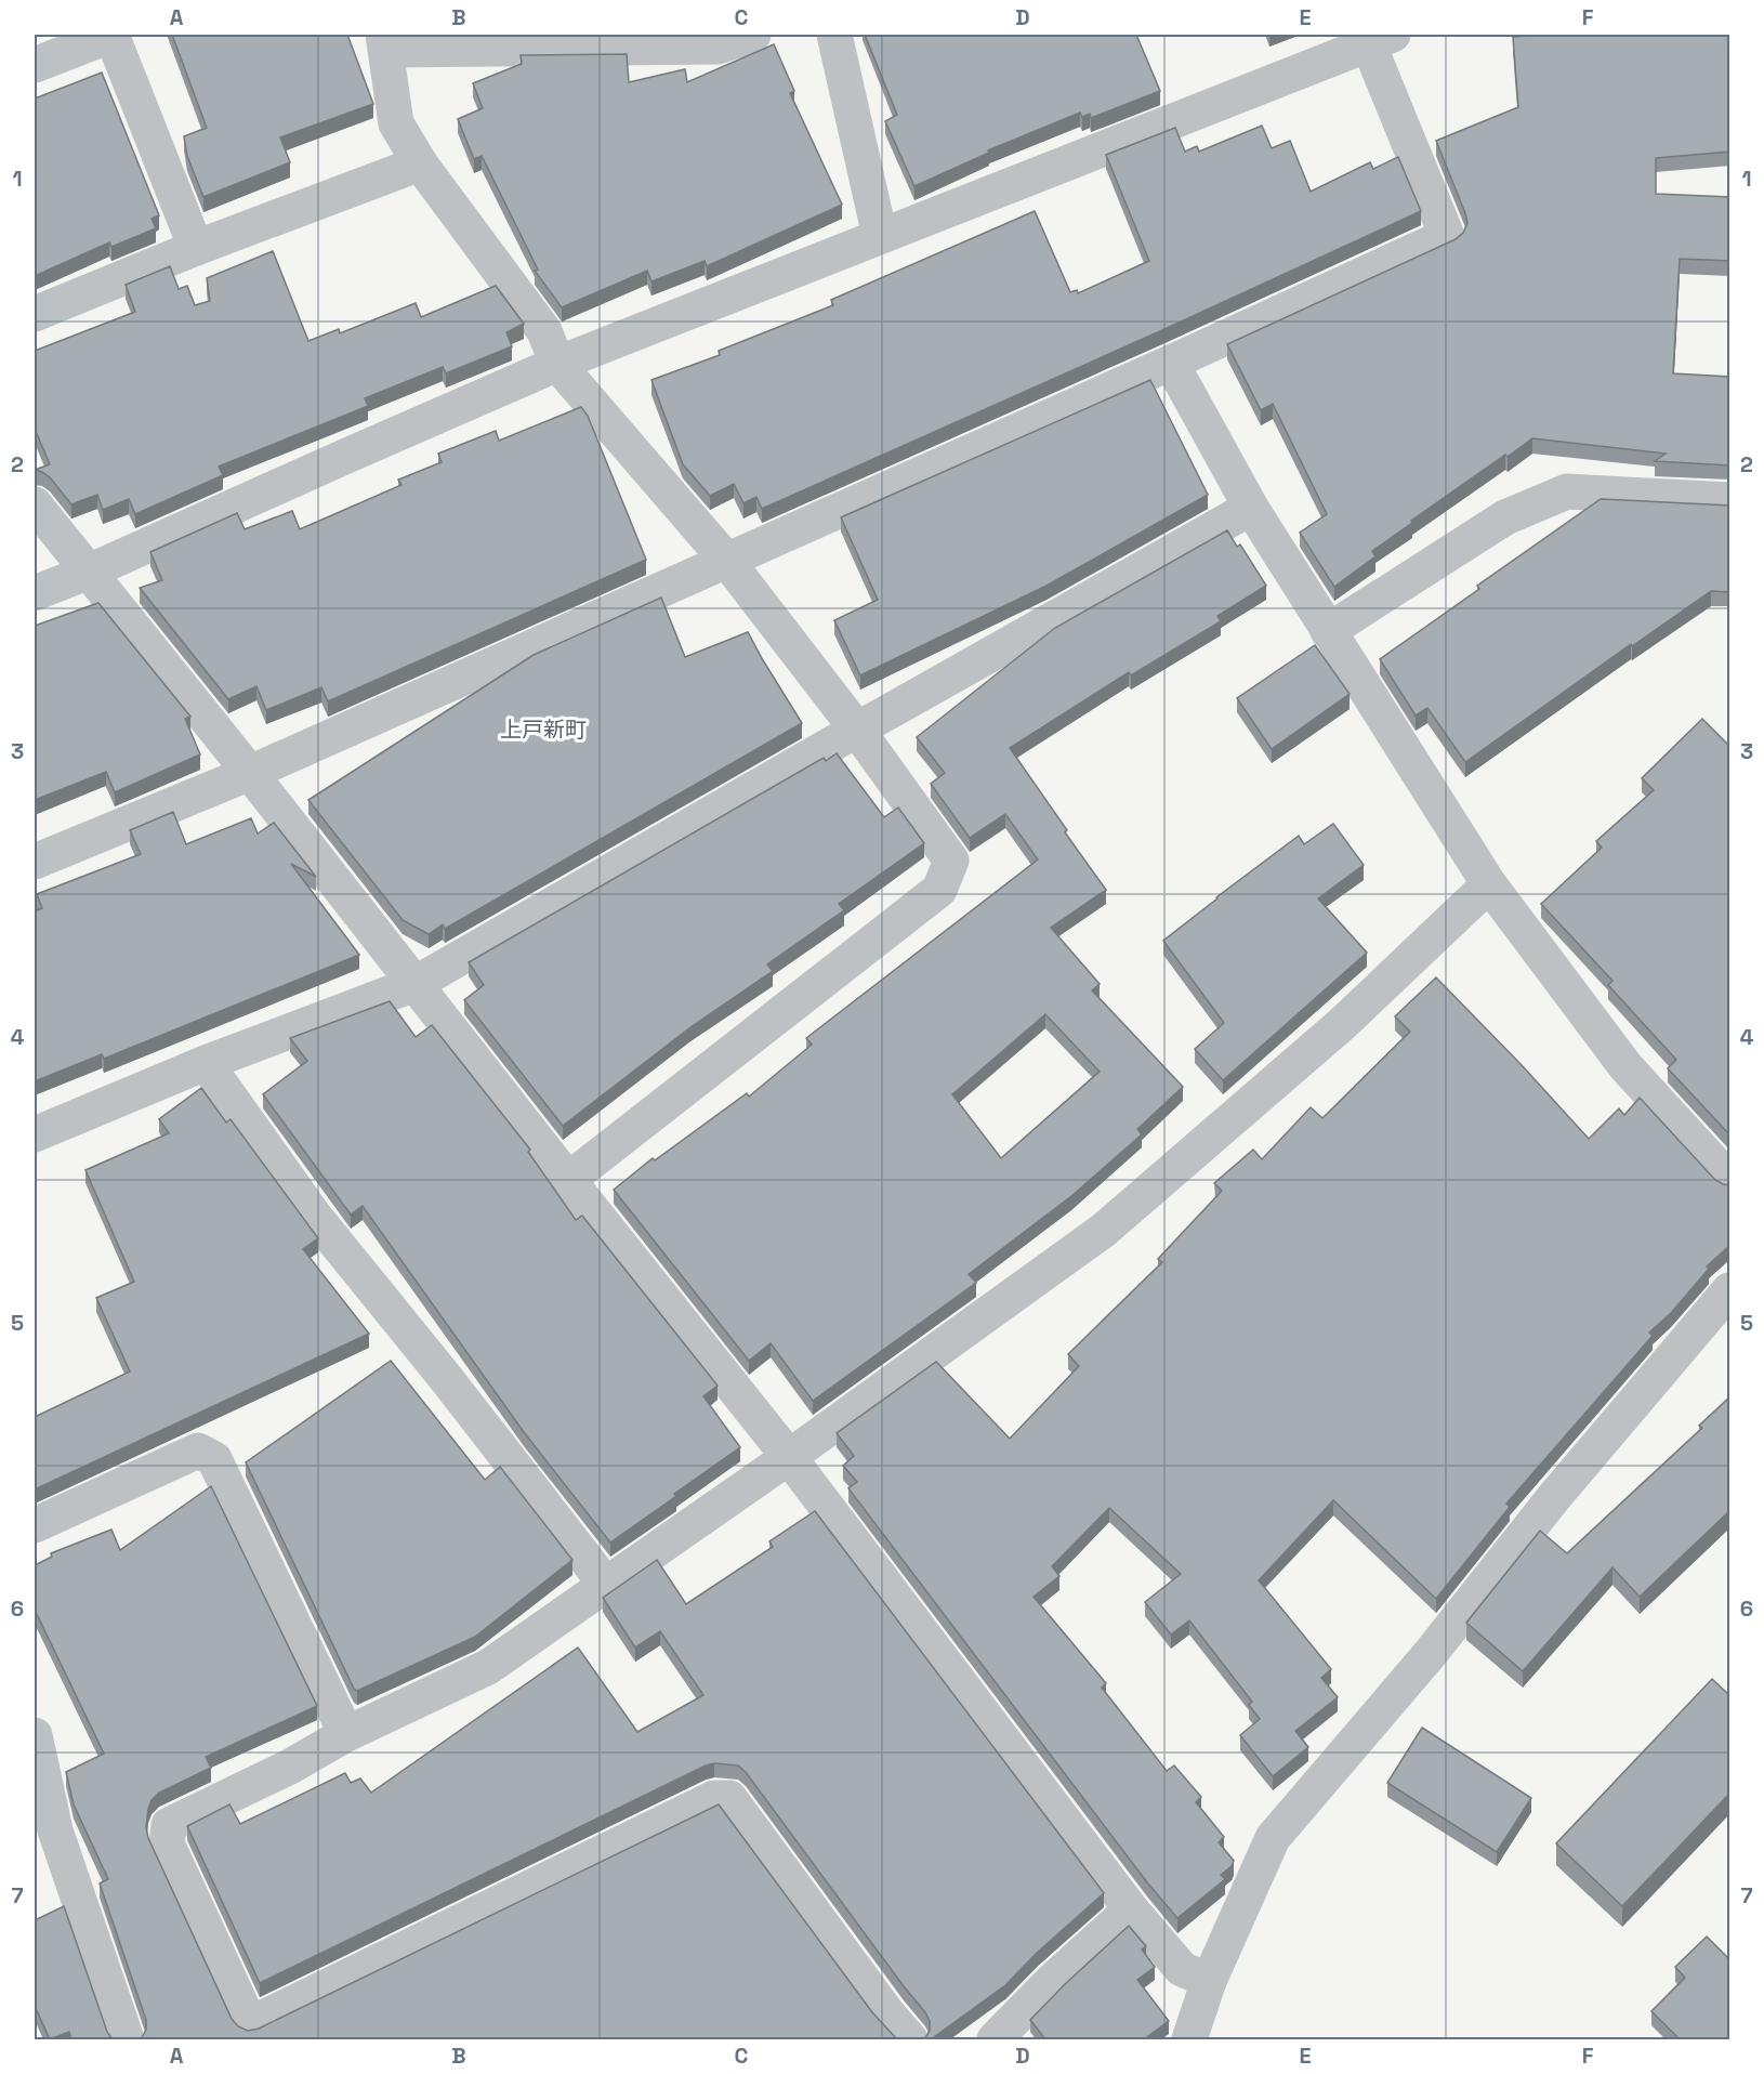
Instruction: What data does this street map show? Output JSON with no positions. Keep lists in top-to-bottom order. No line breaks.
{"districts":["上戸新町"],"grid":{"columns":["A","B","C","D","E","F"],"rows":["1","2","3","4","5","6","7"]}}
